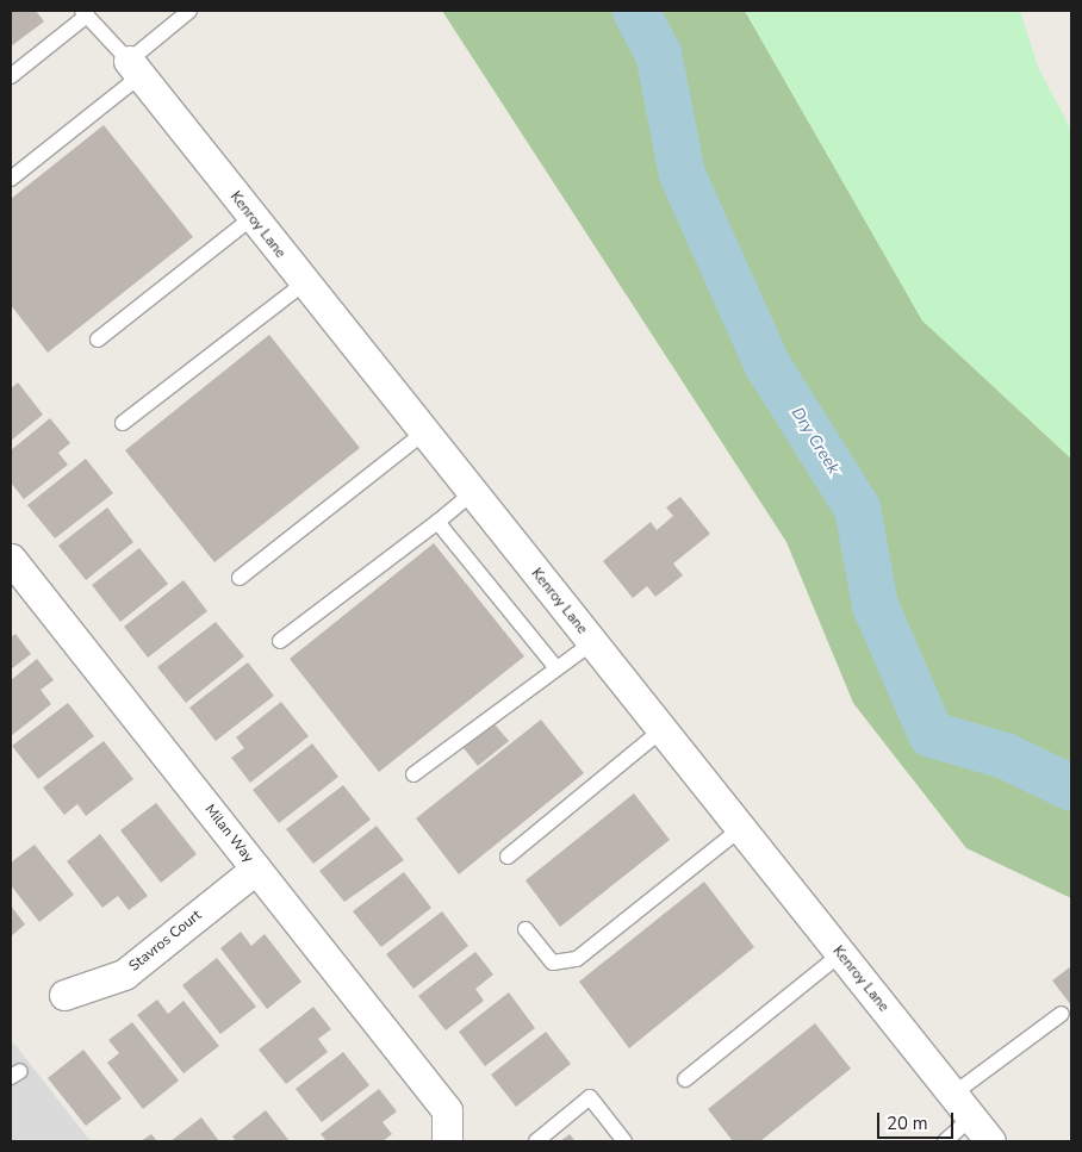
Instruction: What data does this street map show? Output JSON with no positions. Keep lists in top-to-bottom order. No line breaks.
{"streets":{"street":["Kenroy Lane","Milan Way","Stavros Court"]},"crossings":[["Milan Way","Stavros Court"]],"water":["Dry Creek"],"scale_bar":"20 m"}
